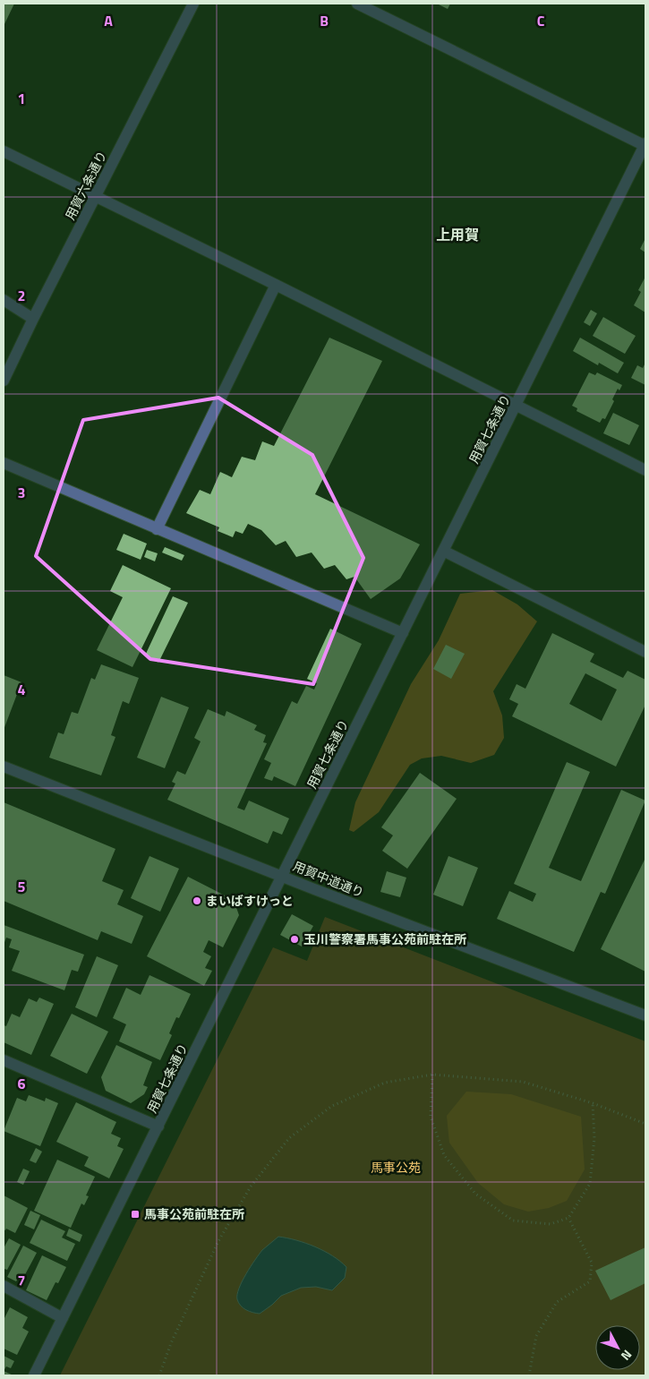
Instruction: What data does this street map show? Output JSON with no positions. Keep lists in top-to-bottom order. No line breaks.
{"streets":{"street":["用賀六条通り","用賀七条通り","用賀中道通り"]},"crossings":[["用賀七条通り","用賀中道通り"]],"districts":["上用賀"],"parks":["馬事公苑"],"places":{"other":["まいばすけっと","玉川警察署馬事公苑前駐在所"],"transit":["馬事公苑前駐在所"]},"north":"bottom right","grid":{"columns":["A","B","C"],"rows":["1","2","3","4","5","6","7"]}}
